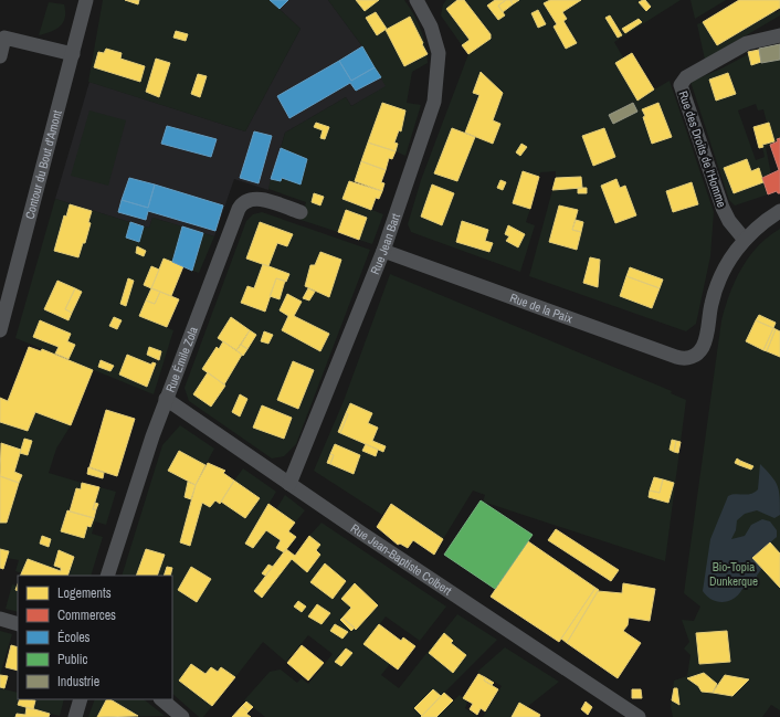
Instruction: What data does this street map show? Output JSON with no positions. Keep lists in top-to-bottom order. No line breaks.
{"streets":{"street":["Rue des Droits de l'Homme","Contour du Bout d'Amont","Rue Jean Bart","Rue de la Paix","Rue Émile Zola","Rue Jean-Baptiste Colbert"]},"crossings":[["Rue des Droits de l'Homme","Rue de la Paix"],["Rue Jean Bart","Rue de la Paix"],["Rue Jean Bart","Rue Jean-Baptiste Colbert"],["Rue Émile Zola","Rue Jean-Baptiste Colbert"]],"parks":["Bio-Topia Dunkerque"],"legend":["Logements","Commerces","Écoles","Public","Industrie"]}
